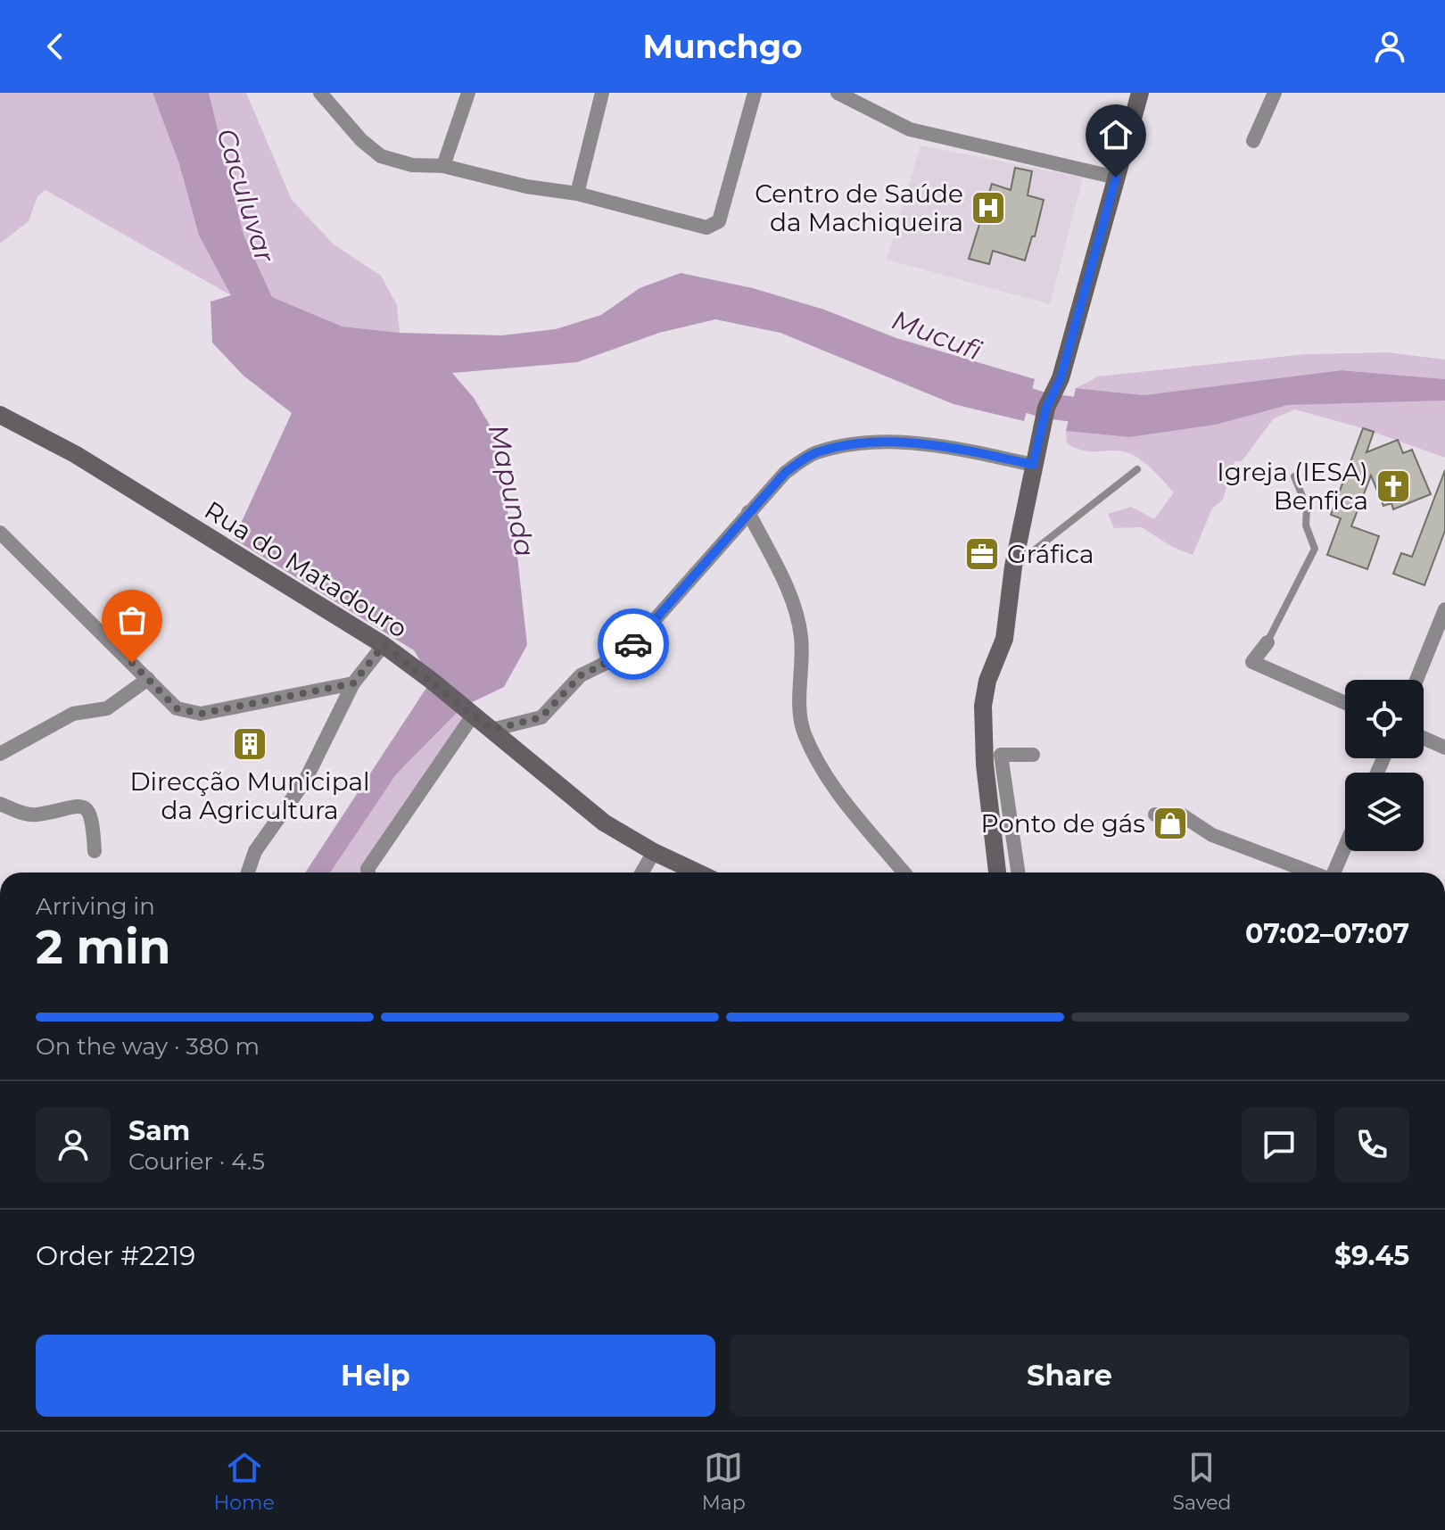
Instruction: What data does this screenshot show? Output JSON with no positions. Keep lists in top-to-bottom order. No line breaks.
{"streets":{"street":["Rua do Matadouro"]},"water":["Caculuvar","Mucufi","Mapunda"],"places":{"hospital":["Centro de Saúde da Machiqueira"],"church":["Igreja (IESA) Benfica"],"office":["Gráfica"],"building":["Direcção Municipal da Agricultura"],"shop":["Ponto de gás"]},"page":{"header":"Munchgo","heading":["2 min","Arriving in","07:02–07:07"],"panel":["Sam","Courier · 4.5","Order #2219","$9.45"],"bar":"On the way · 380 m","buttons":["Help","Share"],"tabs":["Home","Map","Saved"]}}
